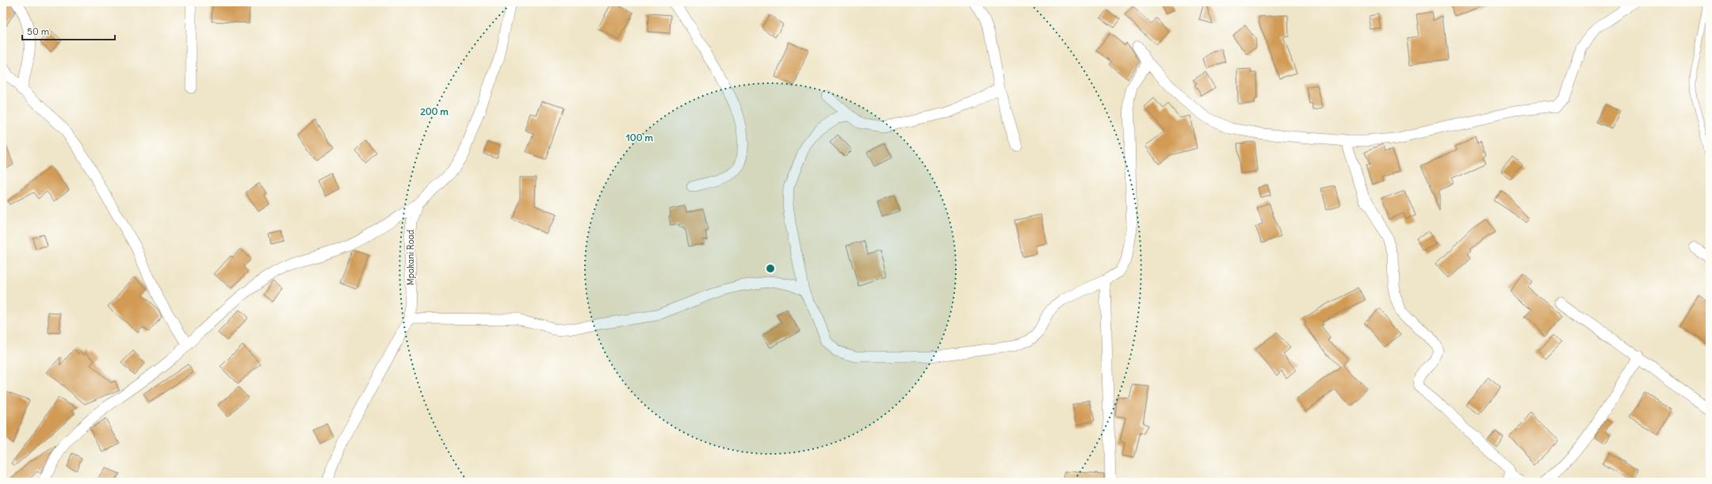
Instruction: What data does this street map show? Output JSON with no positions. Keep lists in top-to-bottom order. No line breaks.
{"streets":{"street":["Mpakani Road"]},"scale_bar":"50 m","rings":["200 m","100 m"]}
